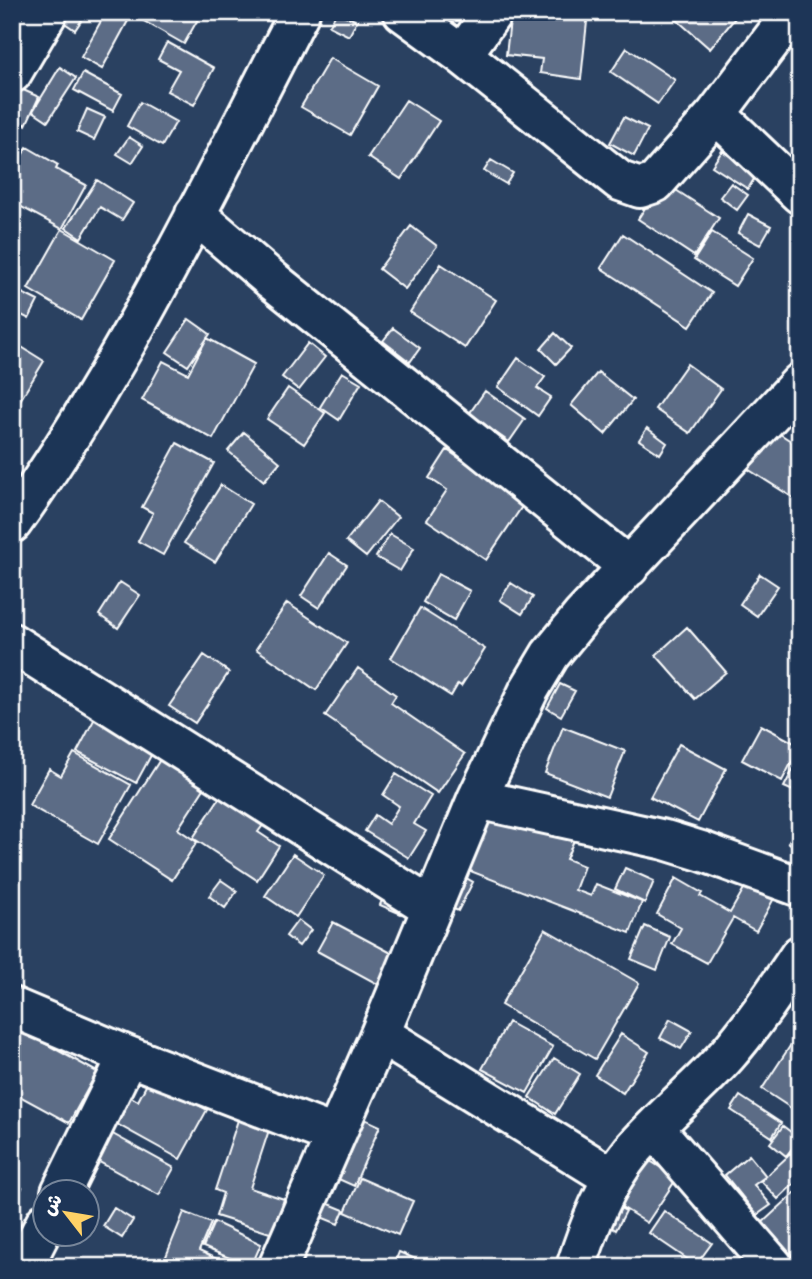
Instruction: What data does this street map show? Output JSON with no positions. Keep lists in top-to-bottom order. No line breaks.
{"north":"top left"}
